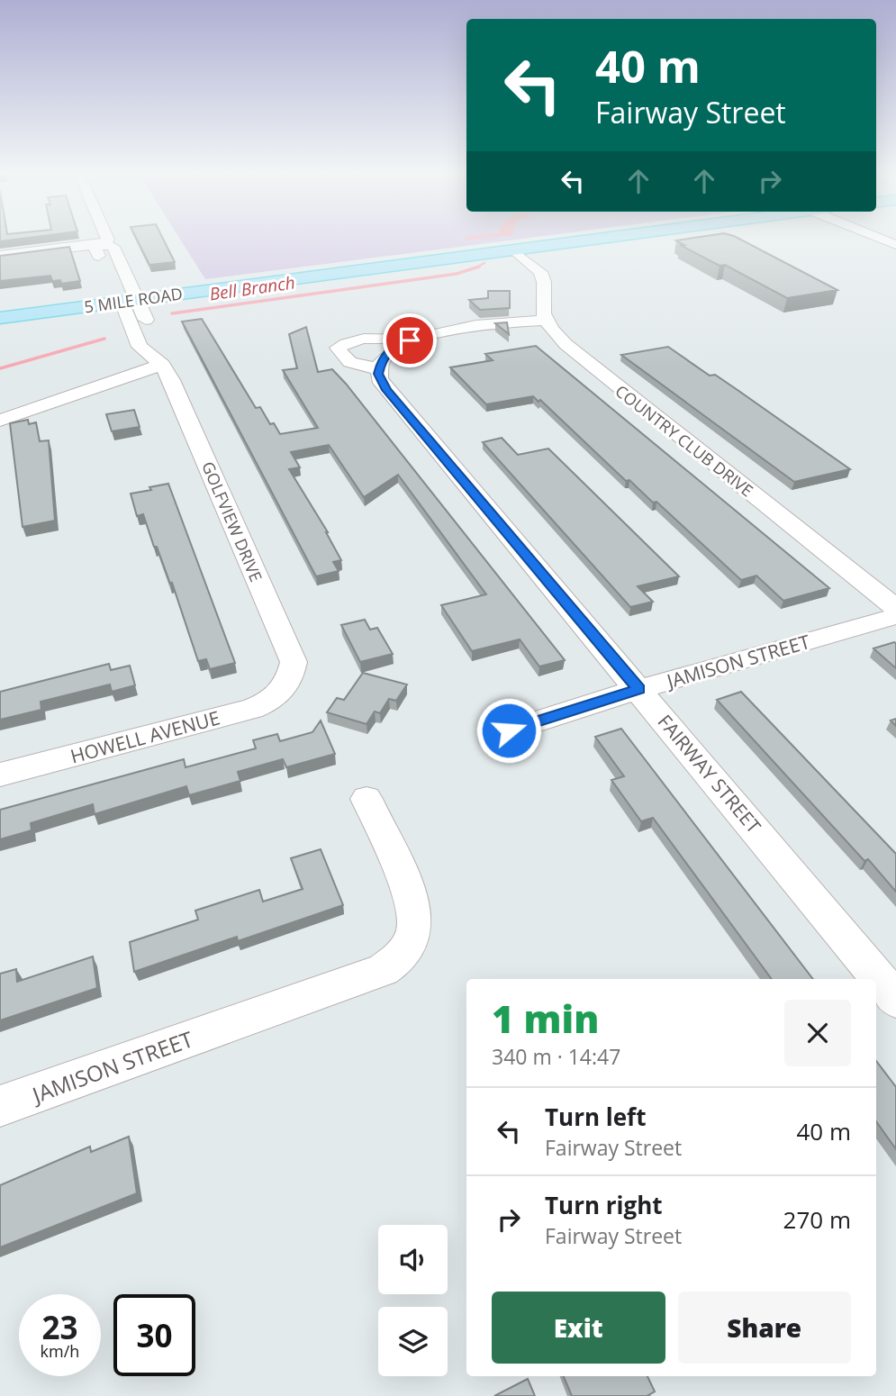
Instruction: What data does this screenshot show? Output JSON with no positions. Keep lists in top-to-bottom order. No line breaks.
{"streets":{"main road":["5 MILE ROAD"],"street":["COUNTRY CLUB DRIVE","GOLFVIEW DRIVE","JAMISON STREET","HOWELL AVENUE","FAIRWAY STREET"]},"crossings":[["5 MILE ROAD","GOLFVIEW DRIVE"],["GOLFVIEW DRIVE","HOWELL AVENUE"],["JAMISON STREET","FAIRWAY STREET"]],"water":["Bell Branch"],"page":{"turn":["40 m","Fairway Street"],"heading":["1 min","340 m · 14:47"],"list":[{"name":"Turn left","note":"Fairway Street","value":"40 m"},{"name":"Turn right","note":"Fairway Street","value":"270 m"}],"buttons":["Exit","Share"],"speed":"23 km/h","limit":"30"}}
